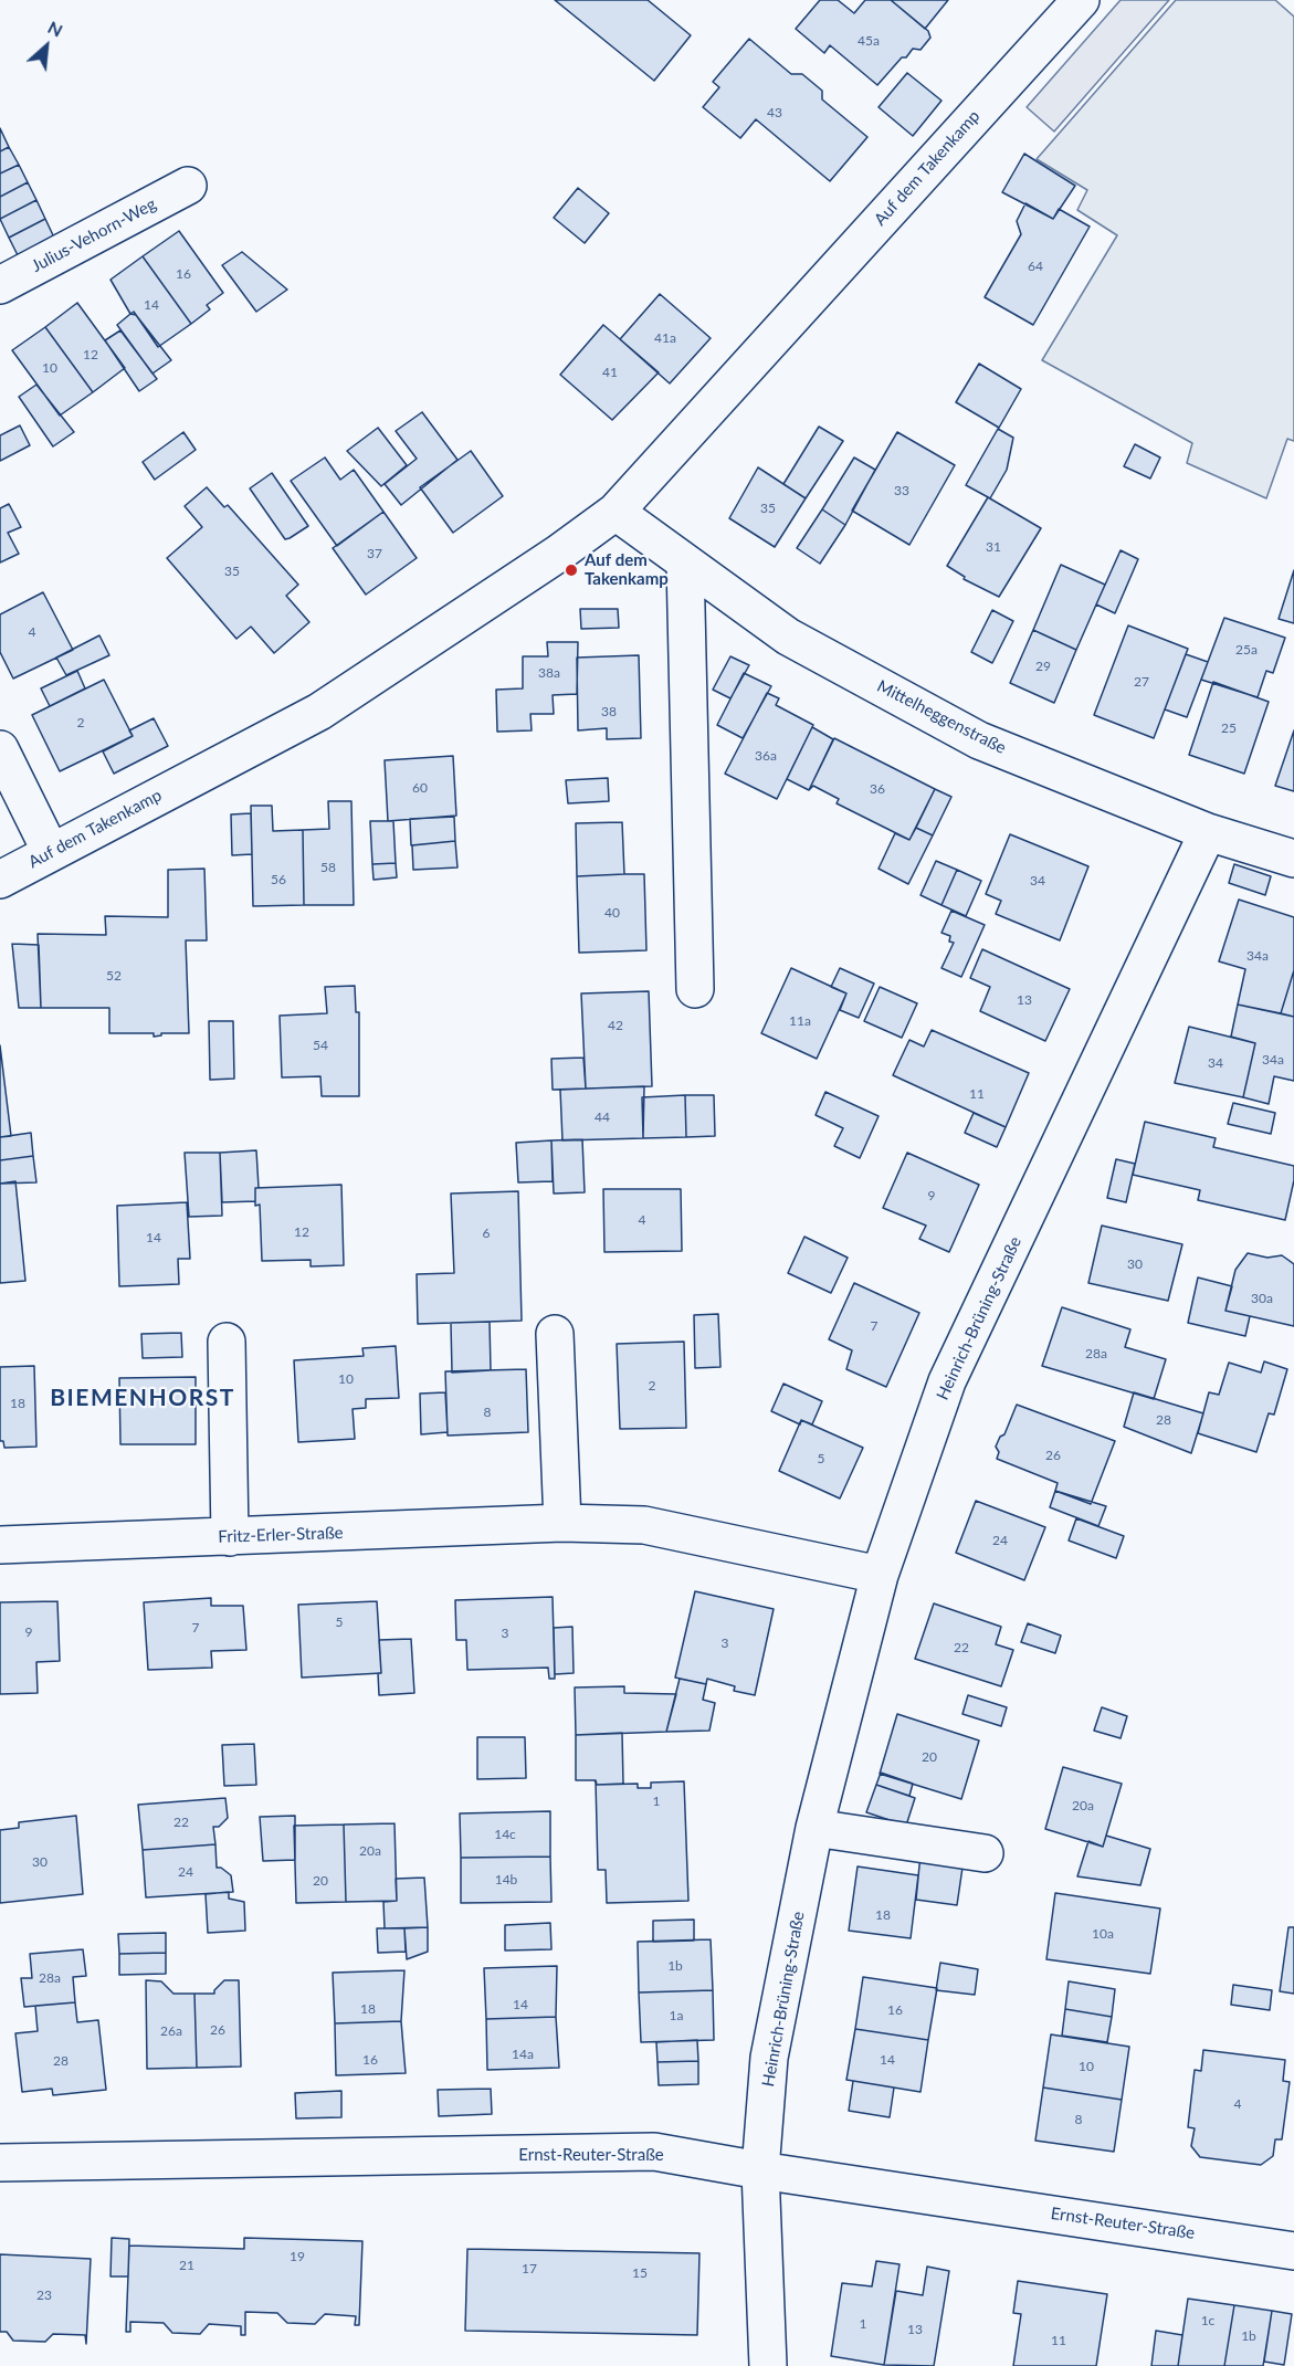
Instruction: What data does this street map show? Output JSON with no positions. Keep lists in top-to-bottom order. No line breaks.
{"streets":{"street":["Auf dem Takenkamp","Julius-Vehorn-Weg","Mittelheggenstraße","Heinrich-Brüning-Straße","Fritz-Erler-Straße","Ernst-Reuter-Straße"]},"crossings":[["Auf dem Takenkamp","Mittelheggenstraße"],["Mittelheggenstraße","Heinrich-Brüning-Straße"],["Heinrich-Brüning-Straße","Fritz-Erler-Straße"],["Heinrich-Brüning-Straße","Ernst-Reuter-Straße"]],"districts":["BIEMENHORST"],"places":["Auf dem Takenkamp"],"house_numbers":["45a","43","64","16","14","41a","12","10","41","33","35","31","37","35","4","25a","29","38a","27","38","2","25","36a","60","36","58","56","34","40","34a","52","13","11a","42","54","34a","34","11","44","9","4","12","6","14","30","30a","7","28a","10","2","18","8","28","26","5","24","5","7","9","3","3","22","20","1","20a","22","14c","20a","30","24","14b","20","18","10a","1b","28a","14","18","16","1a","26","26a","14a","16","14","28","10","4","8","19","21","17","15","23","1c","1","13","1b","11"],"north":"top right"}
